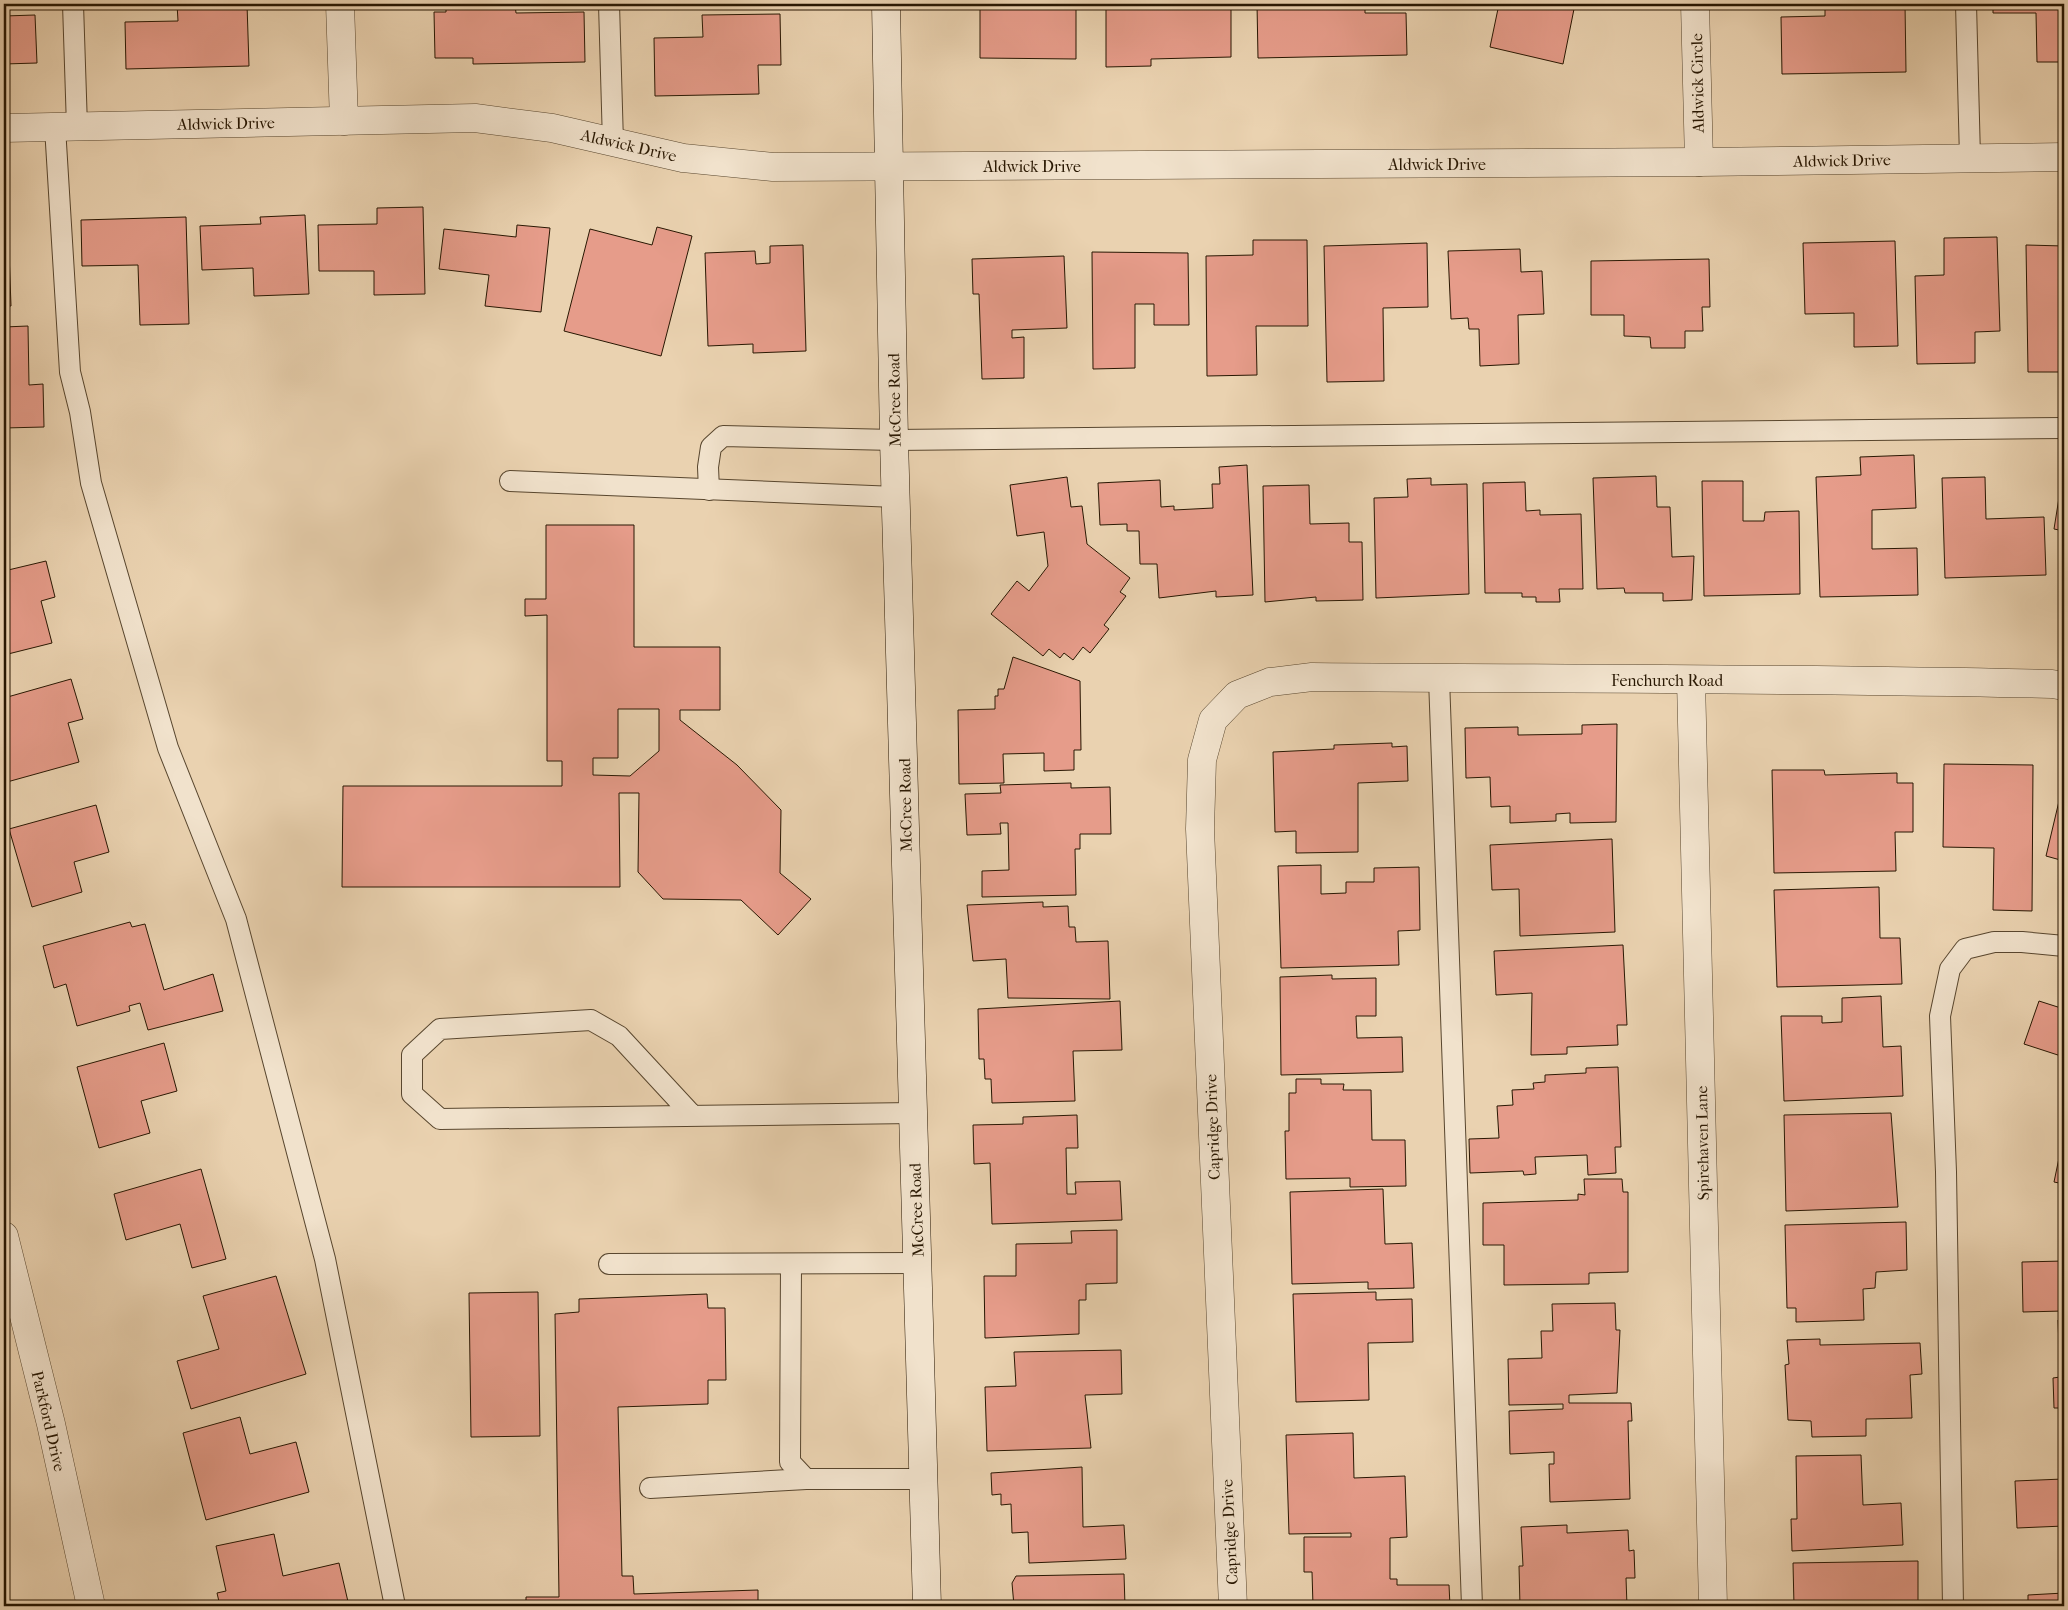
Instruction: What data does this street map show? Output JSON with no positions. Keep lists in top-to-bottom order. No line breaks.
{"streets":{"street":["Aldwick Circle","Aldwick Drive","McCree Road","Fenchurch Road","Capridge Drive","Spirehaven Lane","Parkford Drive"]},"crossings":[["Aldwick Circle","Aldwick Drive"],["Aldwick Drive","McCree Road"],["Fenchurch Road","Capridge Drive"],["Fenchurch Road","Spirehaven Lane"]]}
